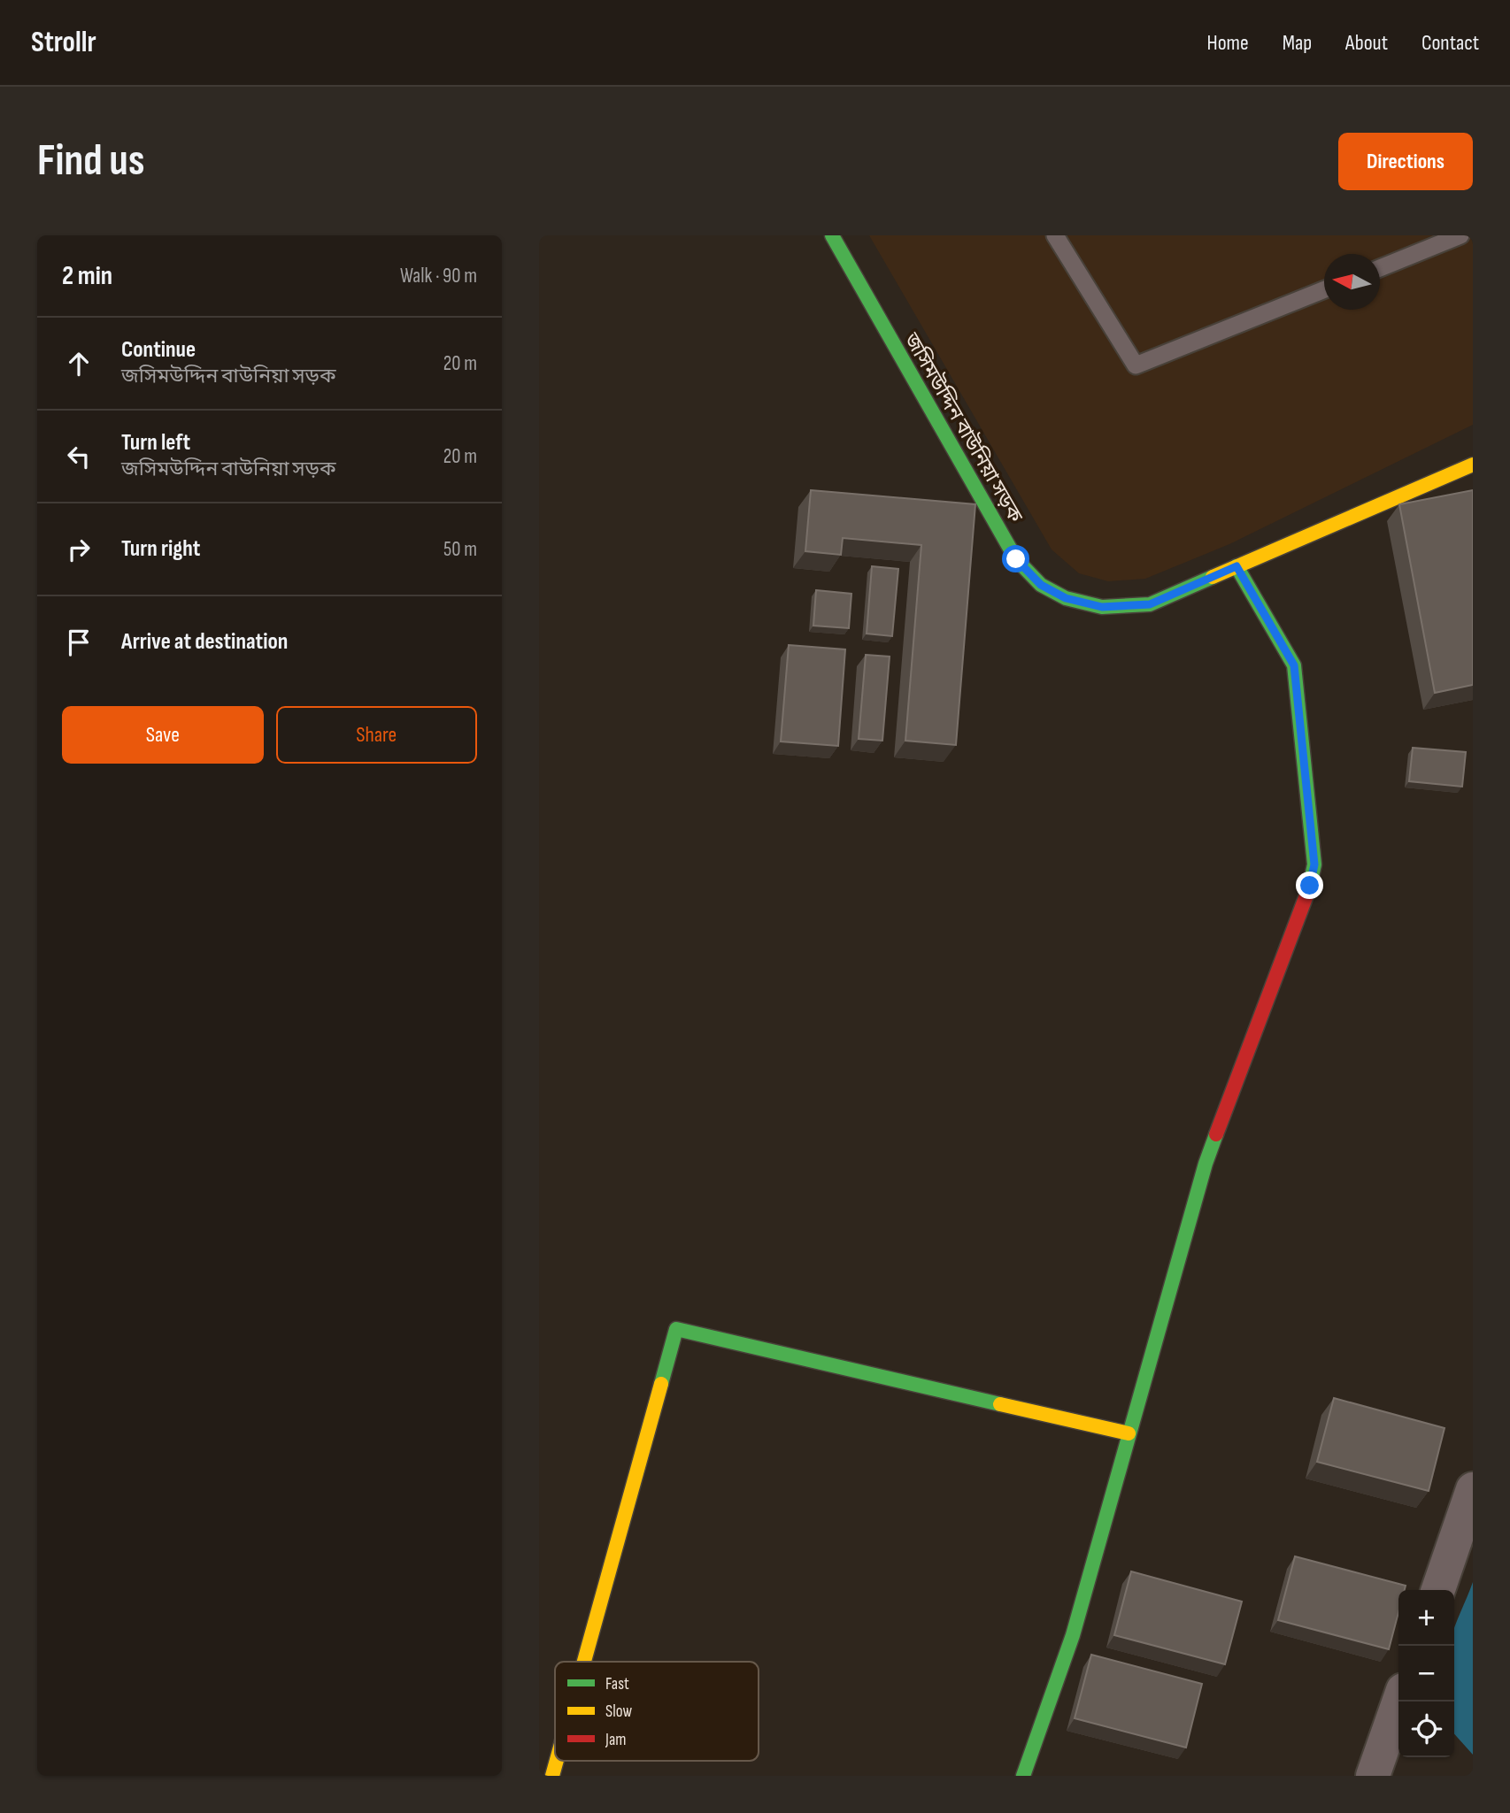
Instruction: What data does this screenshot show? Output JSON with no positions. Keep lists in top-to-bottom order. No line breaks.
{"streets":{"street":["জসিমউদ্দিন বাউনিয়া সড়ক"]},"legend":["Fast","Slow","Jam"],"north":"left","page":{"header":"Strollr","nav":["Home","Map","About","Contact"],"buttons":["Directions",["Save","Share"]],"title":"Find us","heading":["2 min","Walk · 90 m"],"list":[["Continue","জসিমউদ্দিন বাউনিয়া সড়ক","20 m"],["Turn left","জসিমউদ্দিন বাউনিয়া সড়ক","20 m"],["Turn right","50 m"],"Arrive at destination"],"map_buttons":["+","−"]}}
